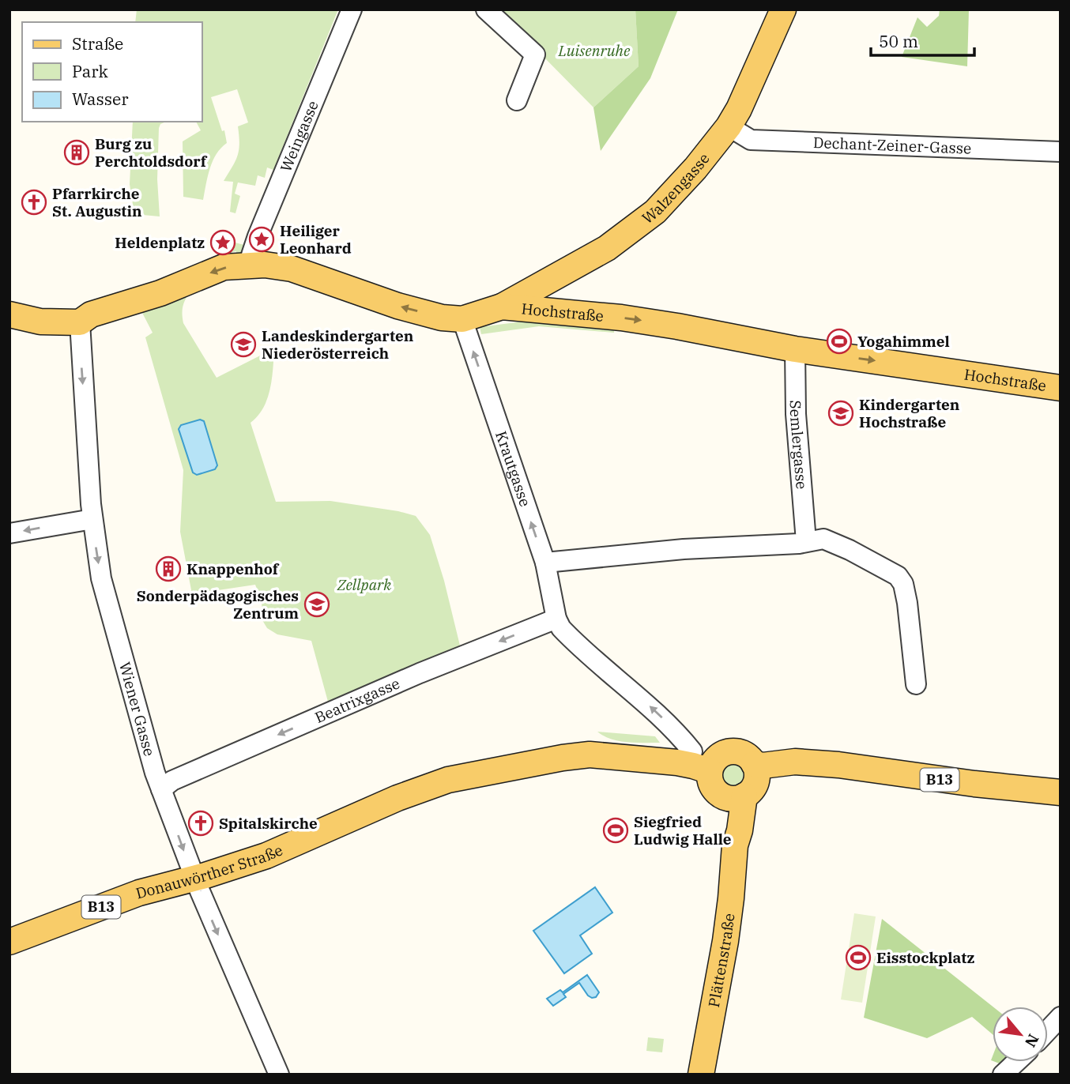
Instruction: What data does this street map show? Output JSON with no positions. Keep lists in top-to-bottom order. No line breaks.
{"streets":{"main road":["Walzengasse","Hochstraße","B13","Donauwörther Straße","Plättenstraße"],"street":["Weingasse","Dechant-Zeiner-Gasse","Semlergasse","Krautgasse","Beatrixgasse","Wiener Gasse"]},"crossings":[["Weingasse","Hochstraße"],["Dechant-Zeiner-Gasse","Walzengasse"],["Walzengasse","Hochstraße"],["Hochstraße","Semlergasse"],["Hochstraße","Krautgasse"],["Hochstraße","Wiener Gasse"],["Krautgasse","Beatrixgasse"],["Beatrixgasse","Wiener Gasse"],["Wiener Gasse","Donauwörther Straße"],["B13","Donauwörther Straße"],["B13","Plättenstraße"],["Donauwörther Straße","Plättenstraße"]],"one_way":["Krautgasse","Beatrixgasse","Wiener Gasse"],"parks":["Luisenruhe","Zellpark"],"places":{"building":["Burg zu Perchtoldsdorf","Knappenhof"],"church":["Pfarrkirche St. Augustin","Spitalskirche"],"place":["Heiliger Leonhard","Heldenplatz"],"sports":["Yogahimmel","Siegfried Ludwig Halle","Eisstockplatz"],"school or university":["Landeskindergarten Niederösterreich","Kindergarten Hochstraße","Sonderpädagogisches Zentrum"]},"legend":["Straße","Park","Wasser"],"scale_bar":"50 m","north":"bottom right"}
